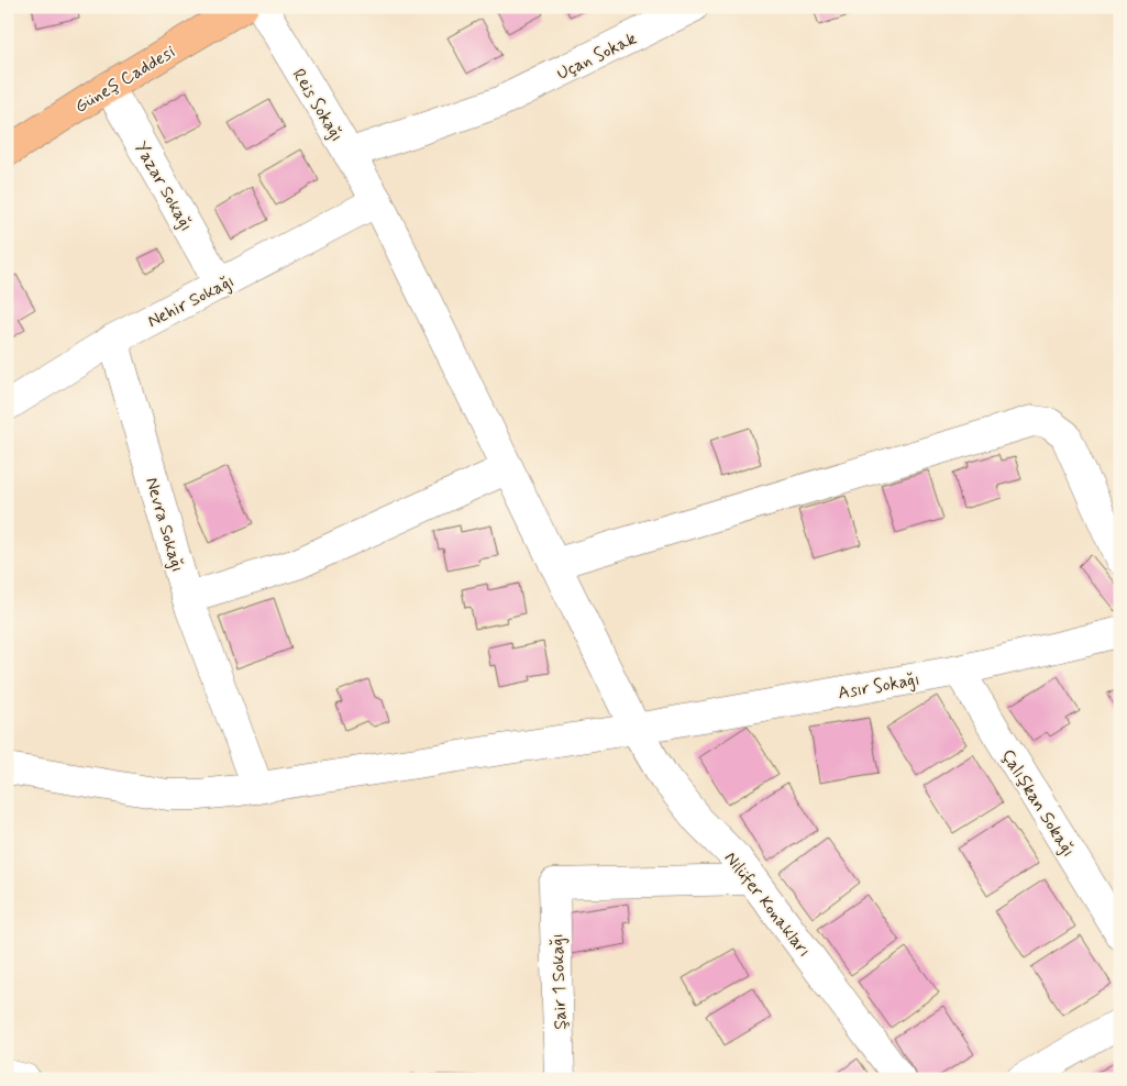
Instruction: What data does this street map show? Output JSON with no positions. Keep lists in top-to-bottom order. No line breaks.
{"streets":{"main road":["Güneş Caddesi"],"street":["Uçan Sokak","Reis Sokağı","Yazar Sokağı","Nehir Sokağı","Nevra Sokağı","Asır Sokağı","Çalışkan Sokağı","Nilüfer Konakları","Şair 1 Sokağı"]},"crossings":[["Uçan Sokak","Reis Sokağı"],["Güneş Caddesi","Yazar Sokağı"],["Reis Sokağı","Nehir Sokağı"],["Reis Sokağı","Nilüfer Konakları"],["Yazar Sokağı","Nehir Sokağı"],["Nehir Sokağı","Nevra Sokağı"],["Nevra Sokağı","Asır Sokağı"],["Asır Sokağı","Çalışkan Sokağı"],["Asır Sokağı","Nilüfer Konakları"],["Nilüfer Konakları","Şair 1 Sokağı"]]}
